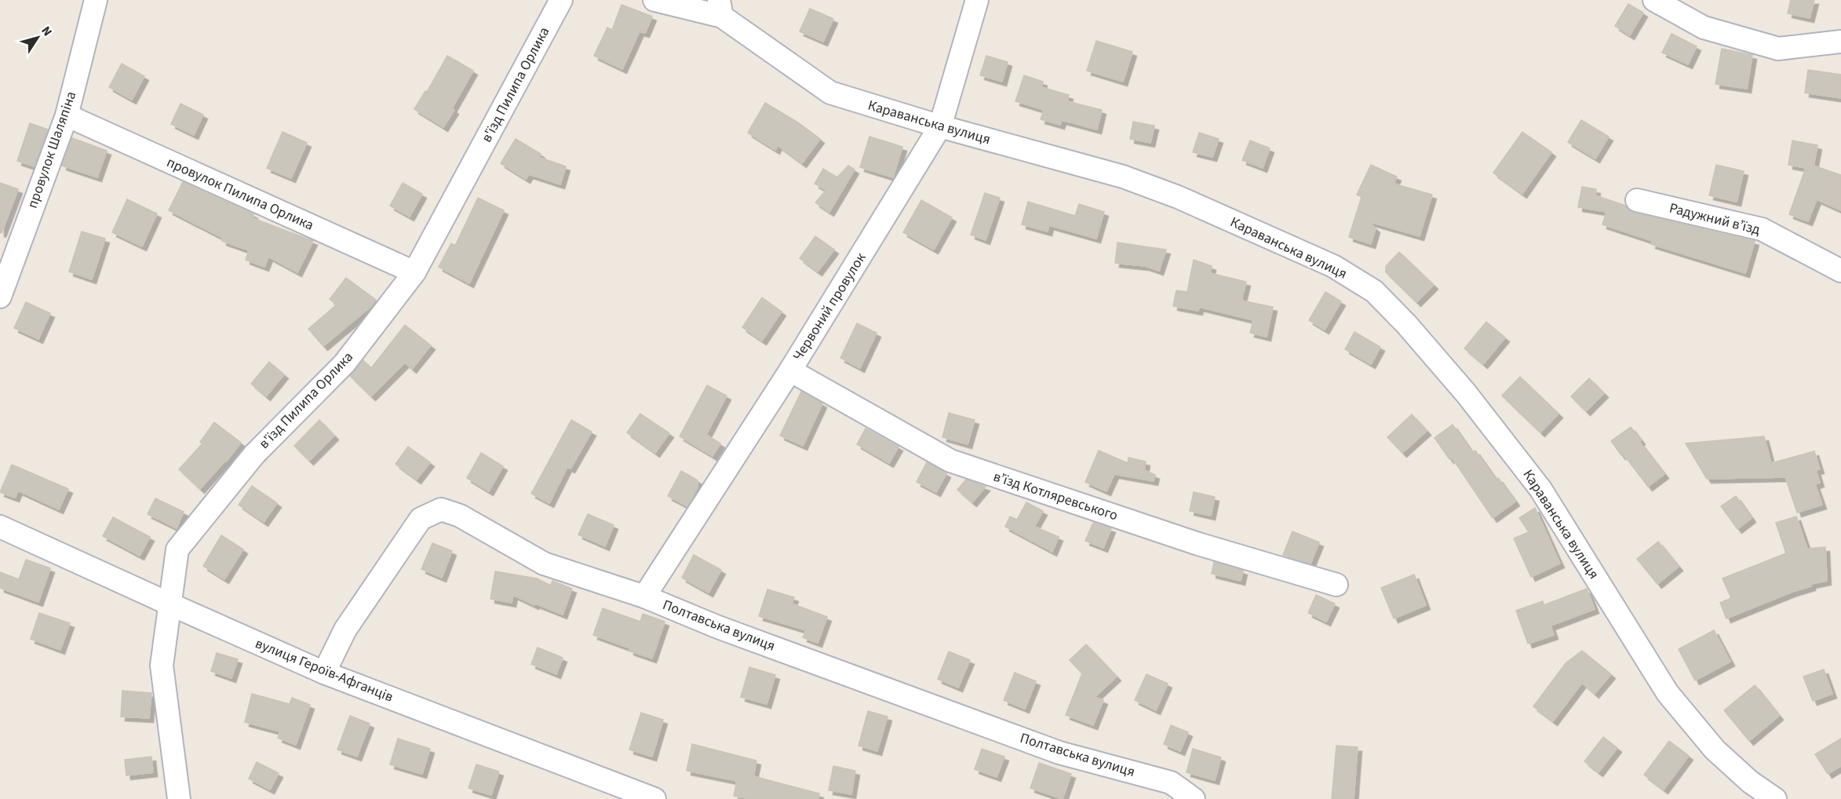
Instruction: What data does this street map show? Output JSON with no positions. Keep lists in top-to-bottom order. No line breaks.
{"streets":{"street":["в'їзд Пилипа Орлика","Караванська вулиця","провулок Шаляпіна","провулок Пилипа Орлика","Радужний в’їзд","Червоний провулок","в’їзд Котляревського","Полтавська вулиця","вулиця Героїв-Афганців"]},"crossings":[["в'їзд Пилипа Орлика","провулок Пилипа Орлика"],["в'їзд Пилипа Орлика","вулиця Героїв-Афганців"],["Караванська вулиця","Червоний провулок"],["провулок Шаляпіна","провулок Пилипа Орлика"],["Червоний провулок","в’їзд Котляревського"],["Червоний провулок","Полтавська вулиця"],["Полтавська вулиця","вулиця Героїв-Афганців"]],"north":"top right"}
